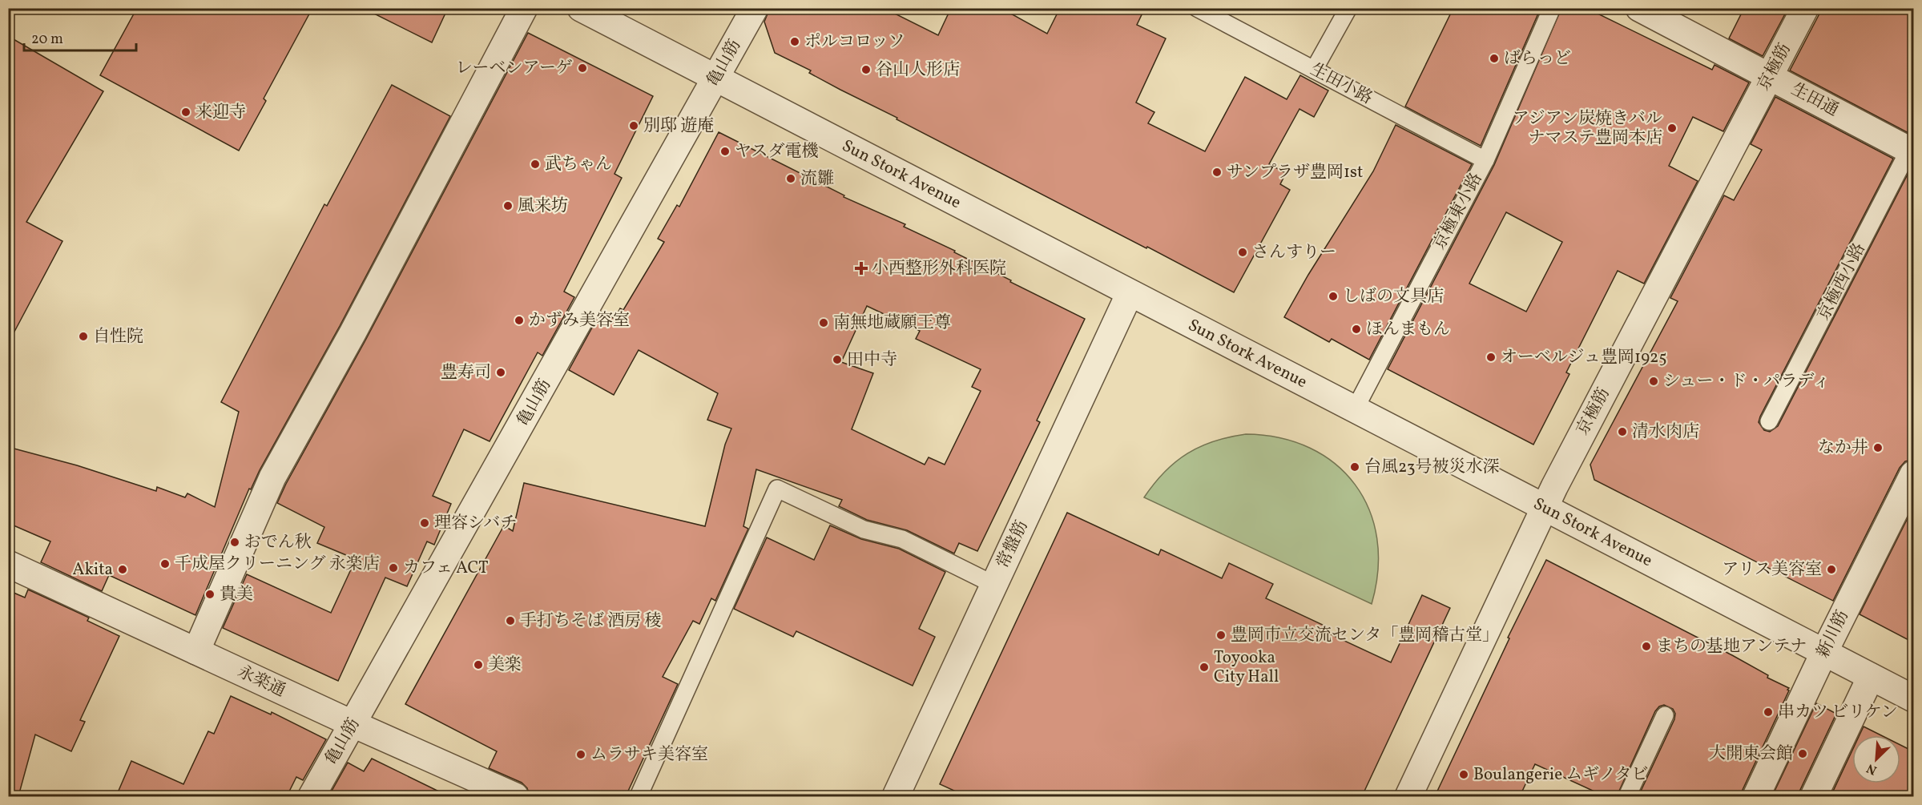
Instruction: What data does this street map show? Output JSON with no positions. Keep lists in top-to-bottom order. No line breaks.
{"streets":{"street":["亀山筋","京極筋","生田通","Sun Stork Avenue","常盤筋","新川筋","永楽通"],"lane":["生田小路","京極東小路","京極西小路"]},"crossings":[["亀山筋","Sun Stork Avenue"],["亀山筋","永楽通"],["京極筋","生田通"],["京極筋","Sun Stork Avenue"],["生田小路","京極東小路"],["生田通","京極西小路"],["Sun Stork Avenue","京極東小路"],["Sun Stork Avenue","常盤筋"],["Sun Stork Avenue","新川筋"]],"places":{"other":["ポルコロッソ","ばらっど","レーベンアーゲ","谷山人形店","来迎寺","別邸 遊庵","アジアン炭焼きバル ナマステ豊岡本店","ヤスダ電機","武ちゃん","サンプラザ豊岡1st","流雛","風来坊","さんすりー","しばの文具店","かずみ美容室","南無地蔵願王尊","ほんまもん","自性院","オーベルジュ豊岡1925","田中寺","豊寿司","シュー・ド・パラディ","清水肉店","なか井","台風23号被災水深","理容シバチ","おでん秋","千成屋クリーニング 永楽店","カフェ ACT","Akita","アリス美容室","貴美","手打ちそば 酒房 稜","豊岡市立交流センタ「豊岡稽古堂」","まちの基地アンテナ","美楽","Toyooka City Hall","串カツ ビリケン","大開東会館","ムラサキ美容室","Boulangerie ムギノタビ"],"health":["小西整形外科医院"]},"scale_bar":"20 m","north":"bottom left"}
